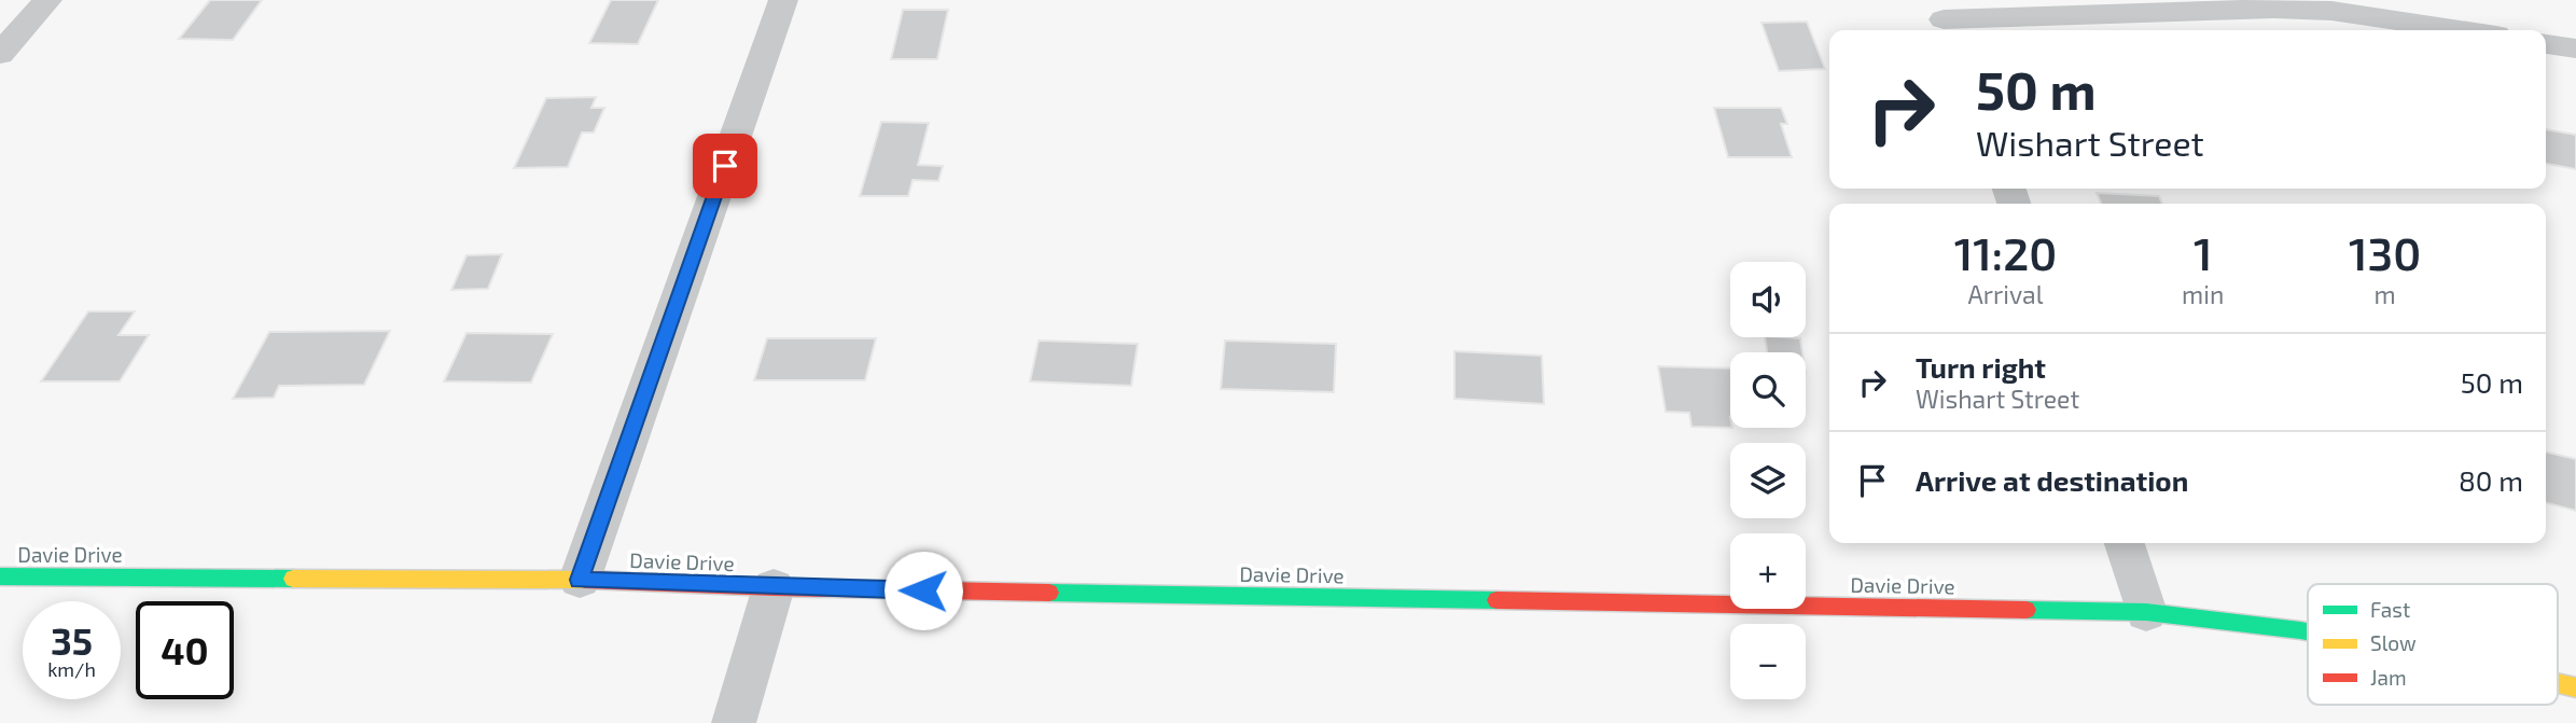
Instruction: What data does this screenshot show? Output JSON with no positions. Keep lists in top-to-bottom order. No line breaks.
{"streets":{"street":["Davie Drive"]},"legend":["Fast","Slow","Jam"],"page":{"turn":["50 m","Wishart Street"],"eta":["11:20","Arrival","1","min","130","m"],"map_buttons":["+","−"],"list":[{"name":"Turn right","note":"Wishart Street","value":"50 m"},{"name":"Arrive at destination","value":"80 m"}],"speed":"35 km/h","limit":"40"}}
